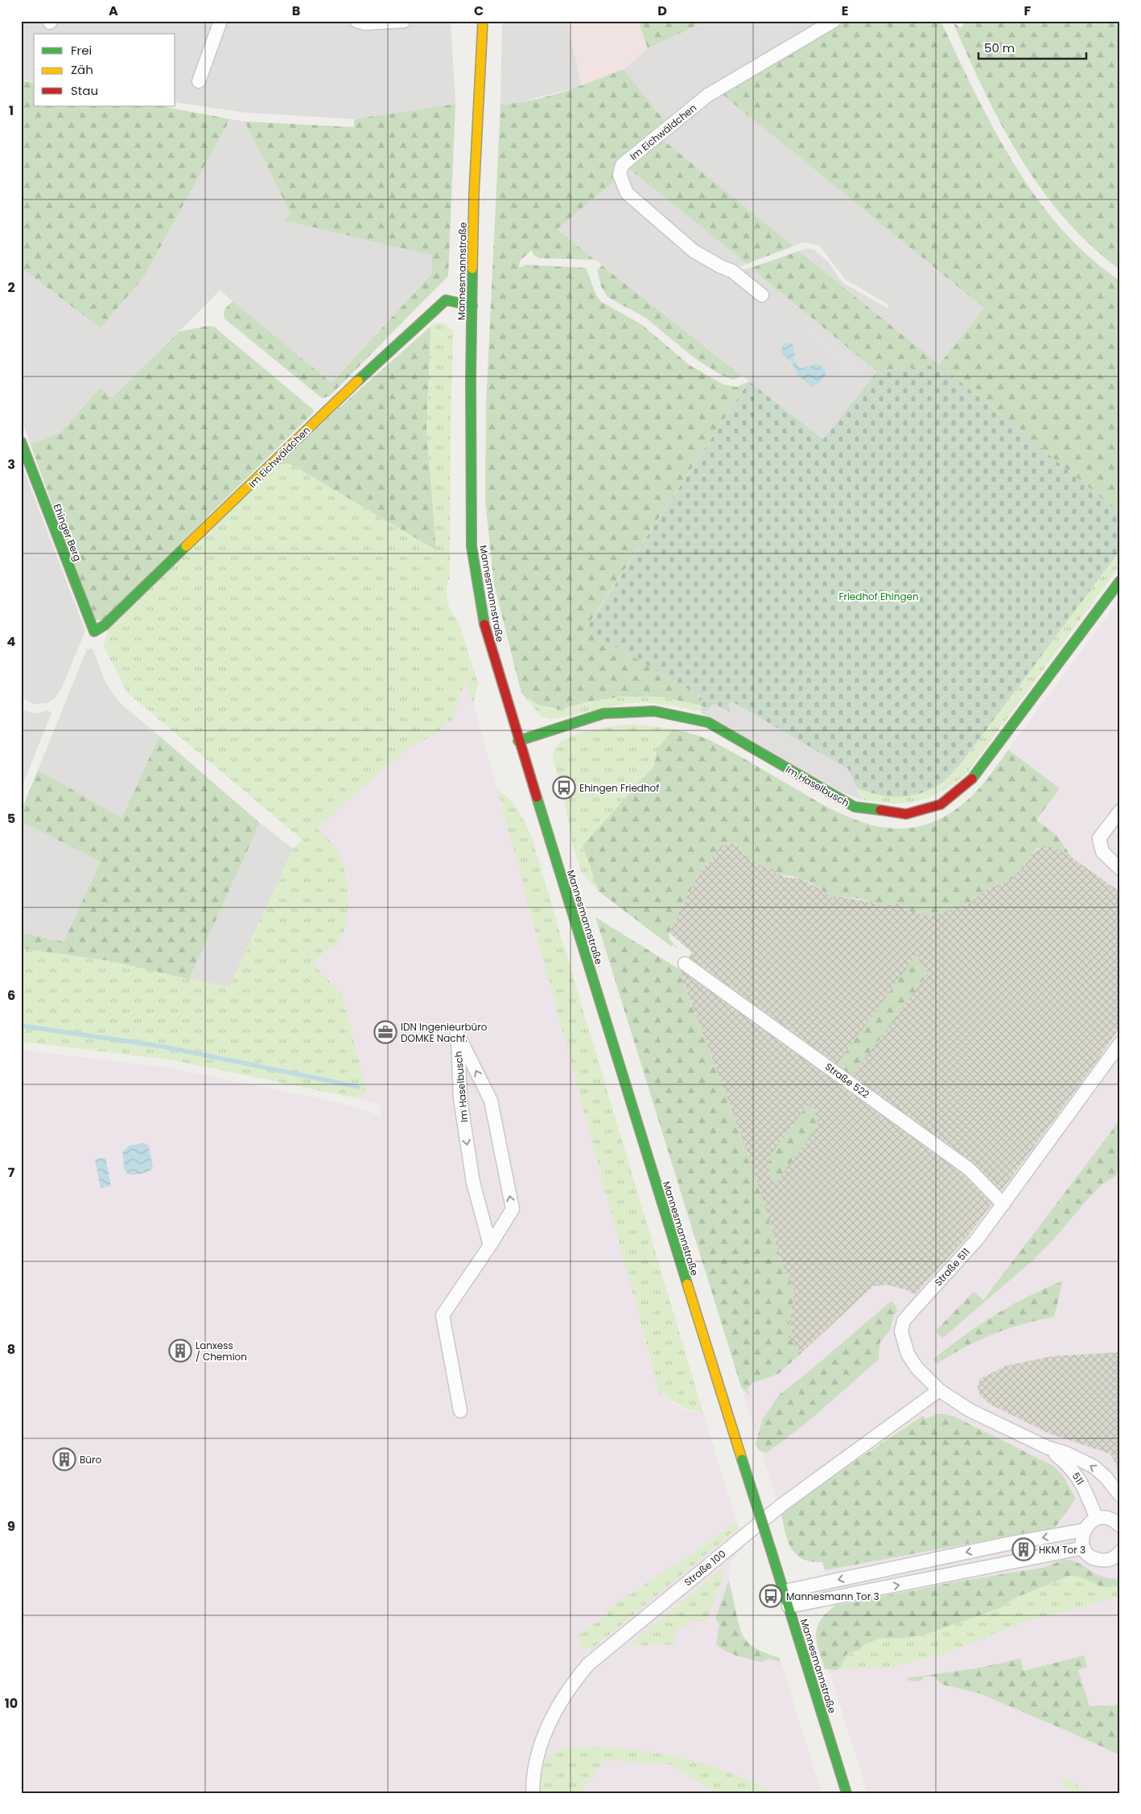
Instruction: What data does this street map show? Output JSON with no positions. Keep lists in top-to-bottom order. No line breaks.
{"streets":{"main road":["Im Eichwäldchen","Mannesmannstraße","Ehinger Berg","Im Haselbusch"],"street":["Straße 522","Straße 511","511","Straße 100"]},"crossings":[["Im Eichwäldchen","Mannesmannstraße"],["Im Eichwäldchen","Ehinger Berg"],["Mannesmannstraße","Im Haselbusch"],["Straße 522","Straße 511"],["Straße 511","511"],["Straße 511","Straße 100"]],"parks":["Friedhof Ehingen"],"places":{"bus stop":["Ehingen Friedhof","Mannesmann Tor 3"],"office":["IDN Ingenieurbüro DOMKE Nachf."],"building":["Lanxess / Chemion","Büro","HKM Tor 3"]},"legend":["Frei","Zäh","Stau"],"scale_bar":"50 m","grid":{"columns":["A","B","C","D","E","F"],"rows":["1","2","3","4","5","6","7","8","9","10"]}}
